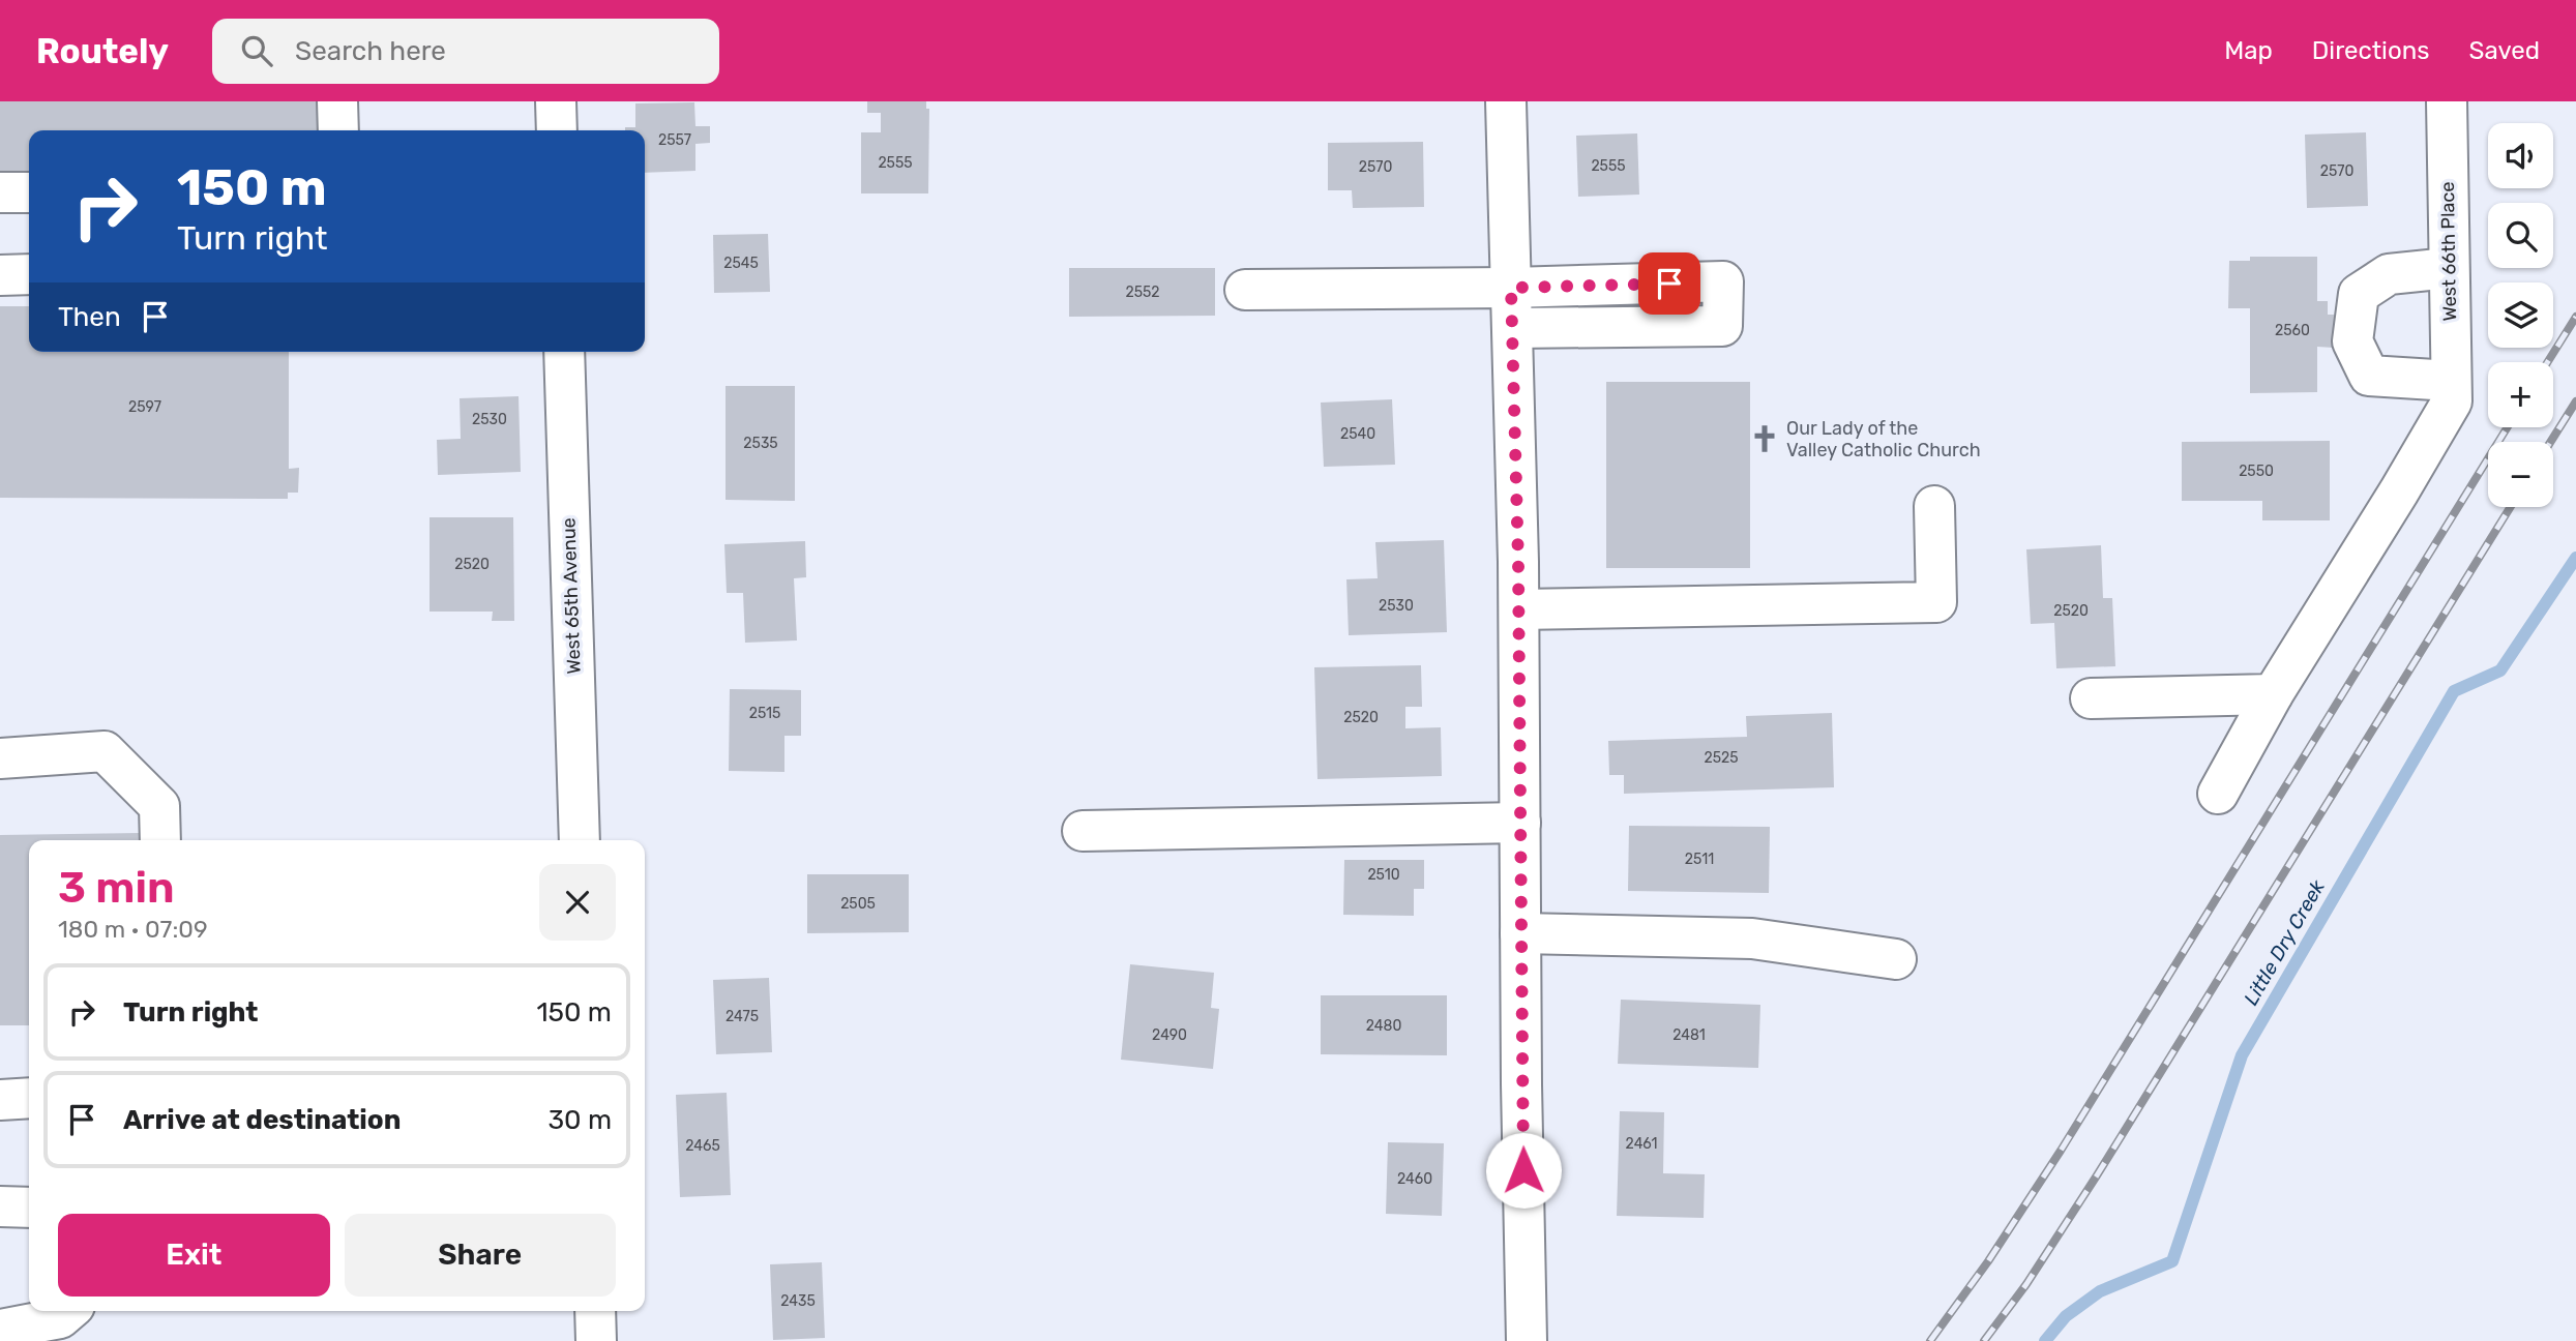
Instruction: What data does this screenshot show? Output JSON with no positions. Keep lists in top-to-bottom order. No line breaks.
{"streets":{"street":["West 66th Place","West 65th Avenue"]},"water":["Little Dry Creek"],"places":{"church":["Our Lady of the Valley Catholic Church"]},"house_numbers":["2557","2555","2555","2570","2570","2545","2552","2560","2597","2530","2540","2535","2550","2520","2530","2520","2515","2520","2525","2511","2510","2505","2475","2480","2490","2481","2461","2465","2460","2435"],"page":{"header":"Routely","search":"Search here","nav":["Map","Directions","Saved"],"map_buttons":["+","−"],"turn":["150 m","Turn right"],"then":"Then","heading":["3 min","180 m · 07:09"],"list":[{"name":"Turn right","value":"150 m"},{"name":"Arrive at destination","value":"30 m"}],"buttons":["Exit","Share"]}}
